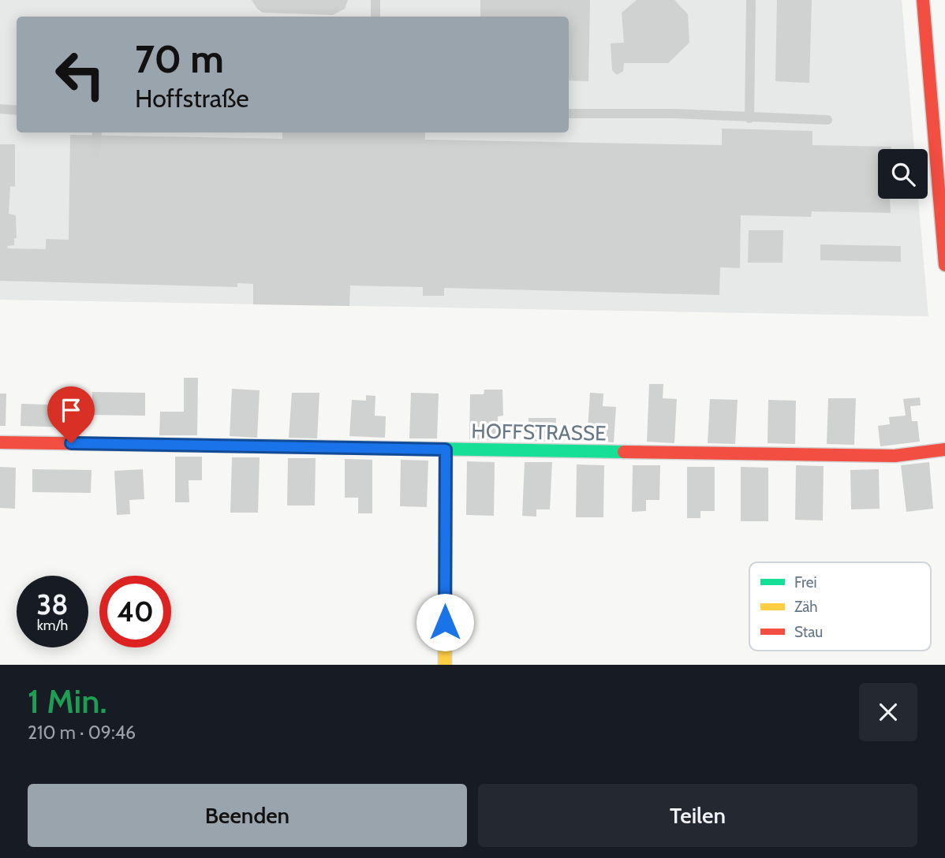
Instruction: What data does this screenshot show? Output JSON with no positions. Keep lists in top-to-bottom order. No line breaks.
{"streets":{"street":["HOFFSTRASSE"]},"legend":["Frei","Zäh","Stau"],"page":{"turn":["70 m","Hoffstraße"],"speed":"38 km/h","limit":"40","heading":["1 Min.","210 m · 09:46"],"buttons":["Beenden","Teilen"]}}
